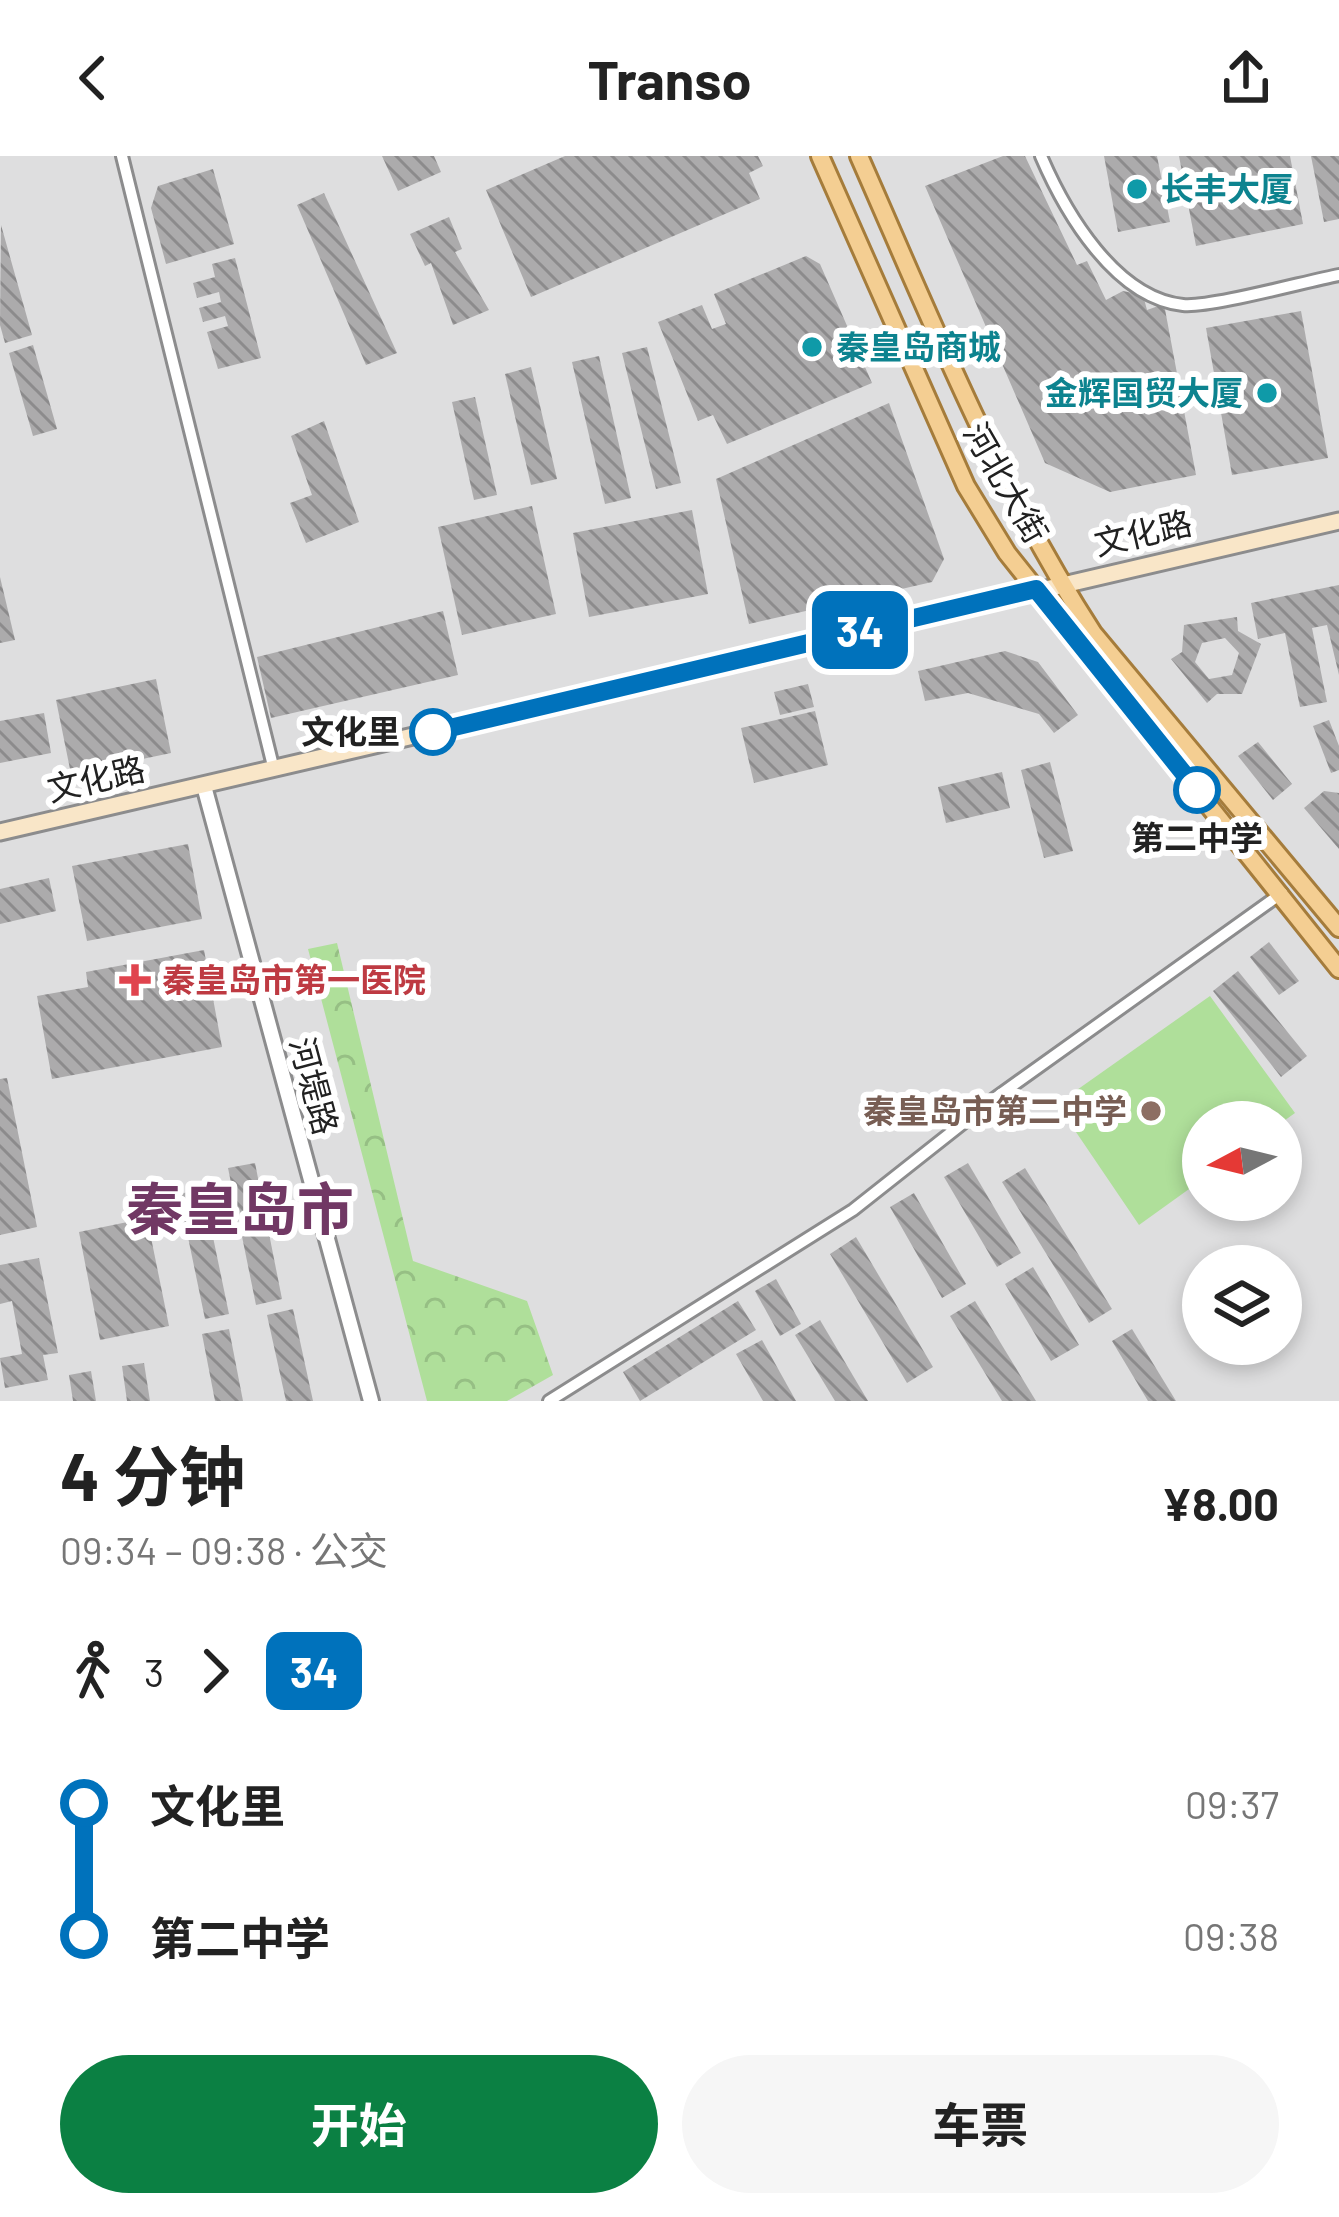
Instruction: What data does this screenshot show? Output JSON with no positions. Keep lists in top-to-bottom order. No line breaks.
{"streets":{"main road":["河北大街","文化路"],"street":["河堤路"]},"crossings":[["河北大街","文化路"],["文化路","河堤路"]],"districts":["秦皇岛市"],"places":{"other":["长丰大厦","秦皇岛商城","金辉国贸大厦","文化里","第二中学","秦皇岛市第二中学"],"health":["秦皇岛市第一医院"]},"lines":["bus line 34"],"north":"left","page":{"header":"Transo","on_map":"34","heading":["4 分钟","09:34 – 09:38 · 公交","¥8.00"],"legs":["3","34"],"list":[{"name":"文化里","value":"09:37"},{"name":"第二中学","value":"09:38"}],"buttons":["开始","车票"]}}
